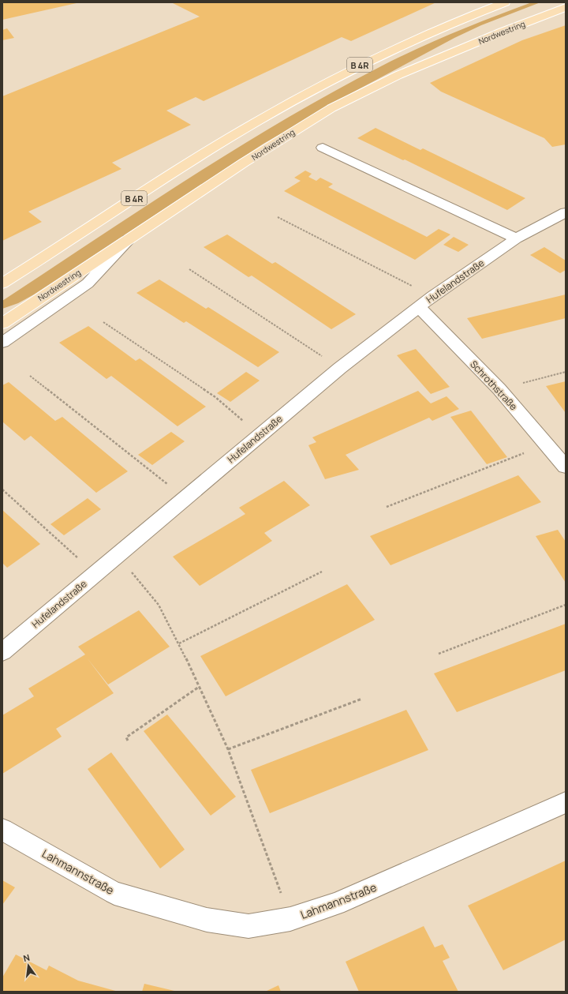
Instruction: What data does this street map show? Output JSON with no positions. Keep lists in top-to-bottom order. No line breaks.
{"streets":{"main road":["Nordwestring","B 4R"],"street":["Hufelandstraße","Schrothstraße","Lahmannstraße"]},"crossings":[["Hufelandstraße","Schrothstraße"]],"north":"top"}
